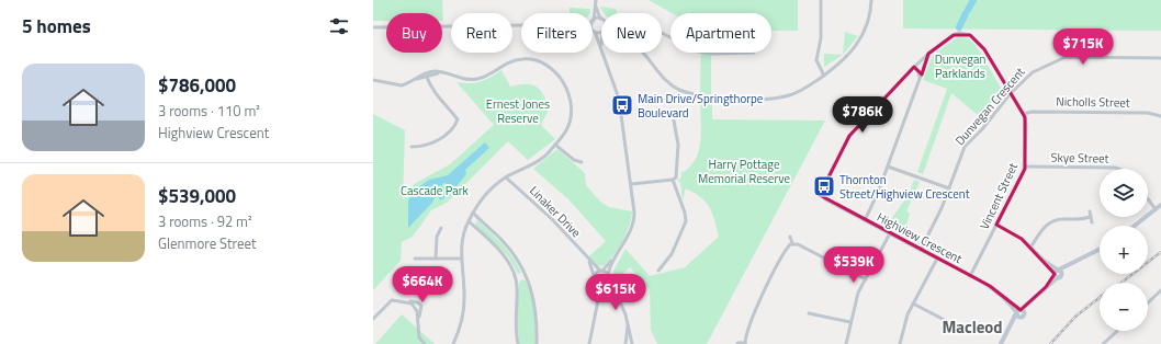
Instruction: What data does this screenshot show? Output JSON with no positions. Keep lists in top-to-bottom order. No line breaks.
{"streets":{"street":["Nicholls Street","Dunvegan Crescent","Skye Street","Vincent Street","Linaker Drive","Highview Crescent"]},"crossings":[["Nicholls Street","Vincent Street"],["Dunvegan Crescent","Vincent Street"],["Dunvegan Crescent","Highview Crescent"],["Skye Street","Vincent Street"],["Vincent Street","Highview Crescent"]],"districts":["Macleod"],"parks":["Dunvegan Parklands","Ernest Jones Reserve","Harry Pottage Memorial Reserve","Cascade Park"],"places":{"bus stop":["Main Drive/Springthorpe Boulevard","Thornton Street/Highview Crescent"]},"page":{"heading":"5 homes","chip":["Buy","Rent","Filters","New","Apartment"],"price":["$715K","$786K","$539K","$664K","$615K"],"list":[{"name":"$786,000","note":"3 rooms · 110 m² · Highview Crescent"},{"name":"$539,000","note":"3 rooms · 92 m² · Glenmore Street"}],"map_buttons":["+","−"]}}
